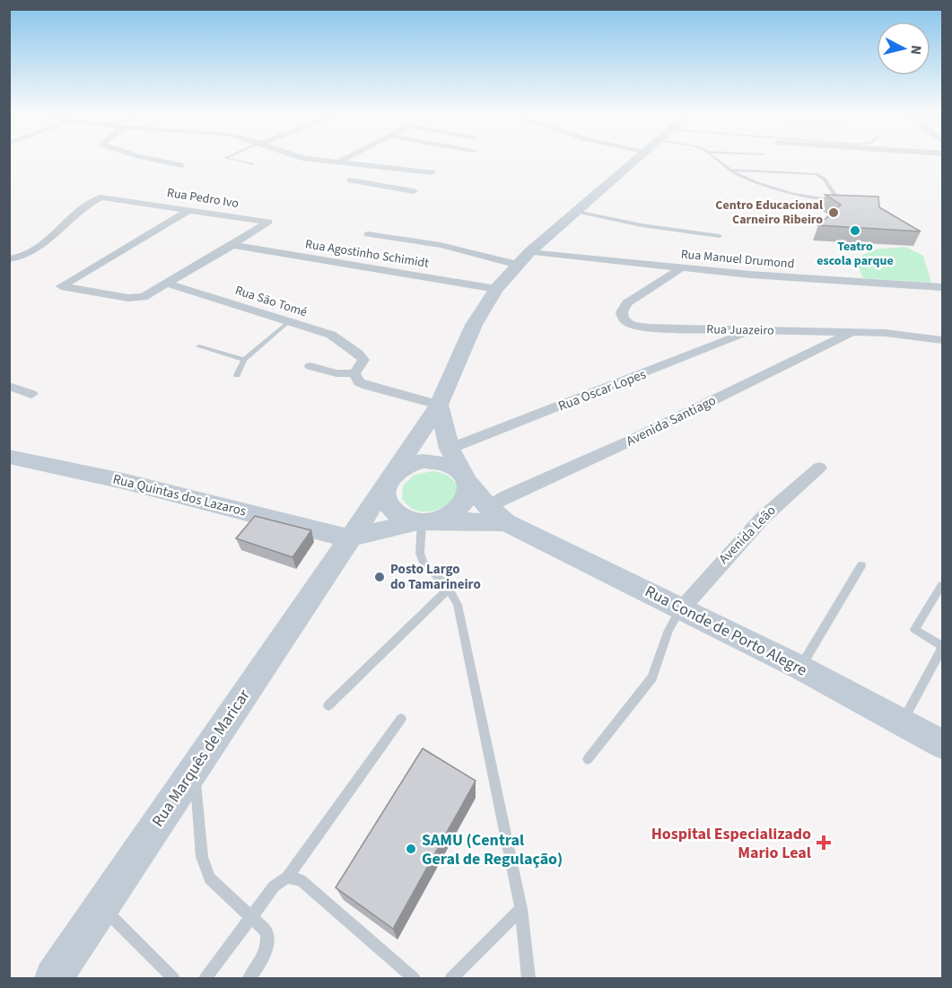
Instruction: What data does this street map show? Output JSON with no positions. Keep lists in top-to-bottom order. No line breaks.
{"streets":{"main road":["Rua Quintas dos Lazaros","Rua Conde de Porto Alegre","Rua Marquês de Maricar"],"street":["Rua Pedro Ivo","Rua Agostinho Schimidt","Rua Manuel Drumond","Rua Sāo Tomé","Rua Juazeiro","Rua Oscar Lopes","Avenida Santiago","Avenida Leão"]},"crossings":[["Rua Pedro Ivo","Rua Agostinho Schimidt"],["Rua Agostinho Schimidt","Rua Marquês de Maricar"],["Rua Manuel Drumond","Rua Juazeiro"],["Rua Manuel Drumond","Rua Marquês de Maricar"],["Rua Juazeiro","Rua Oscar Lopes"],["Rua Juazeiro","Avenida Santiago"],["Avenida Santiago","Rua Conde de Porto Alegre"],["Rua Quintas dos Lazaros","Rua Marquês de Maricar"],["Avenida Leão","Rua Conde de Porto Alegre"],["Rua Conde de Porto Alegre","Rua Marquês de Maricar"]],"places":{"other":["Centro Educacional Carneiro Ribeiro","Teatro escola parque","Posto Largo do Tamarineiro","SAMU (Central Geral de Regulação)"],"health":["Hospital Especializado Mario Leal"]},"north":"right"}
